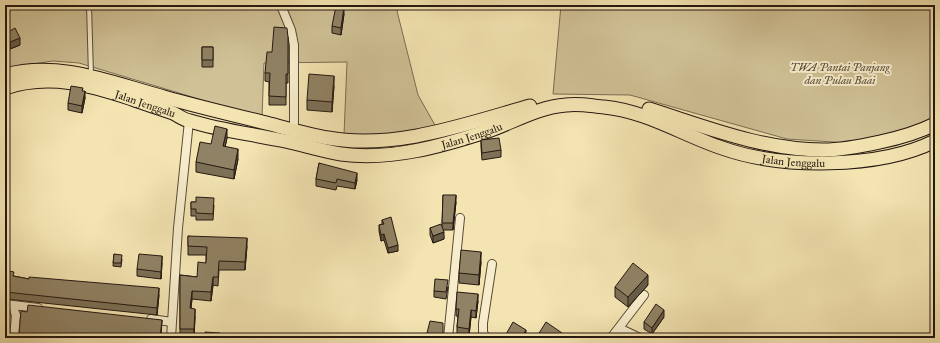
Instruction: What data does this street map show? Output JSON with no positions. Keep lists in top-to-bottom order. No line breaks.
{"streets":{"main road":["Jalan Jenggalu"]},"parks":["TWA Pantai Panjang dan Pulau Baai"]}
